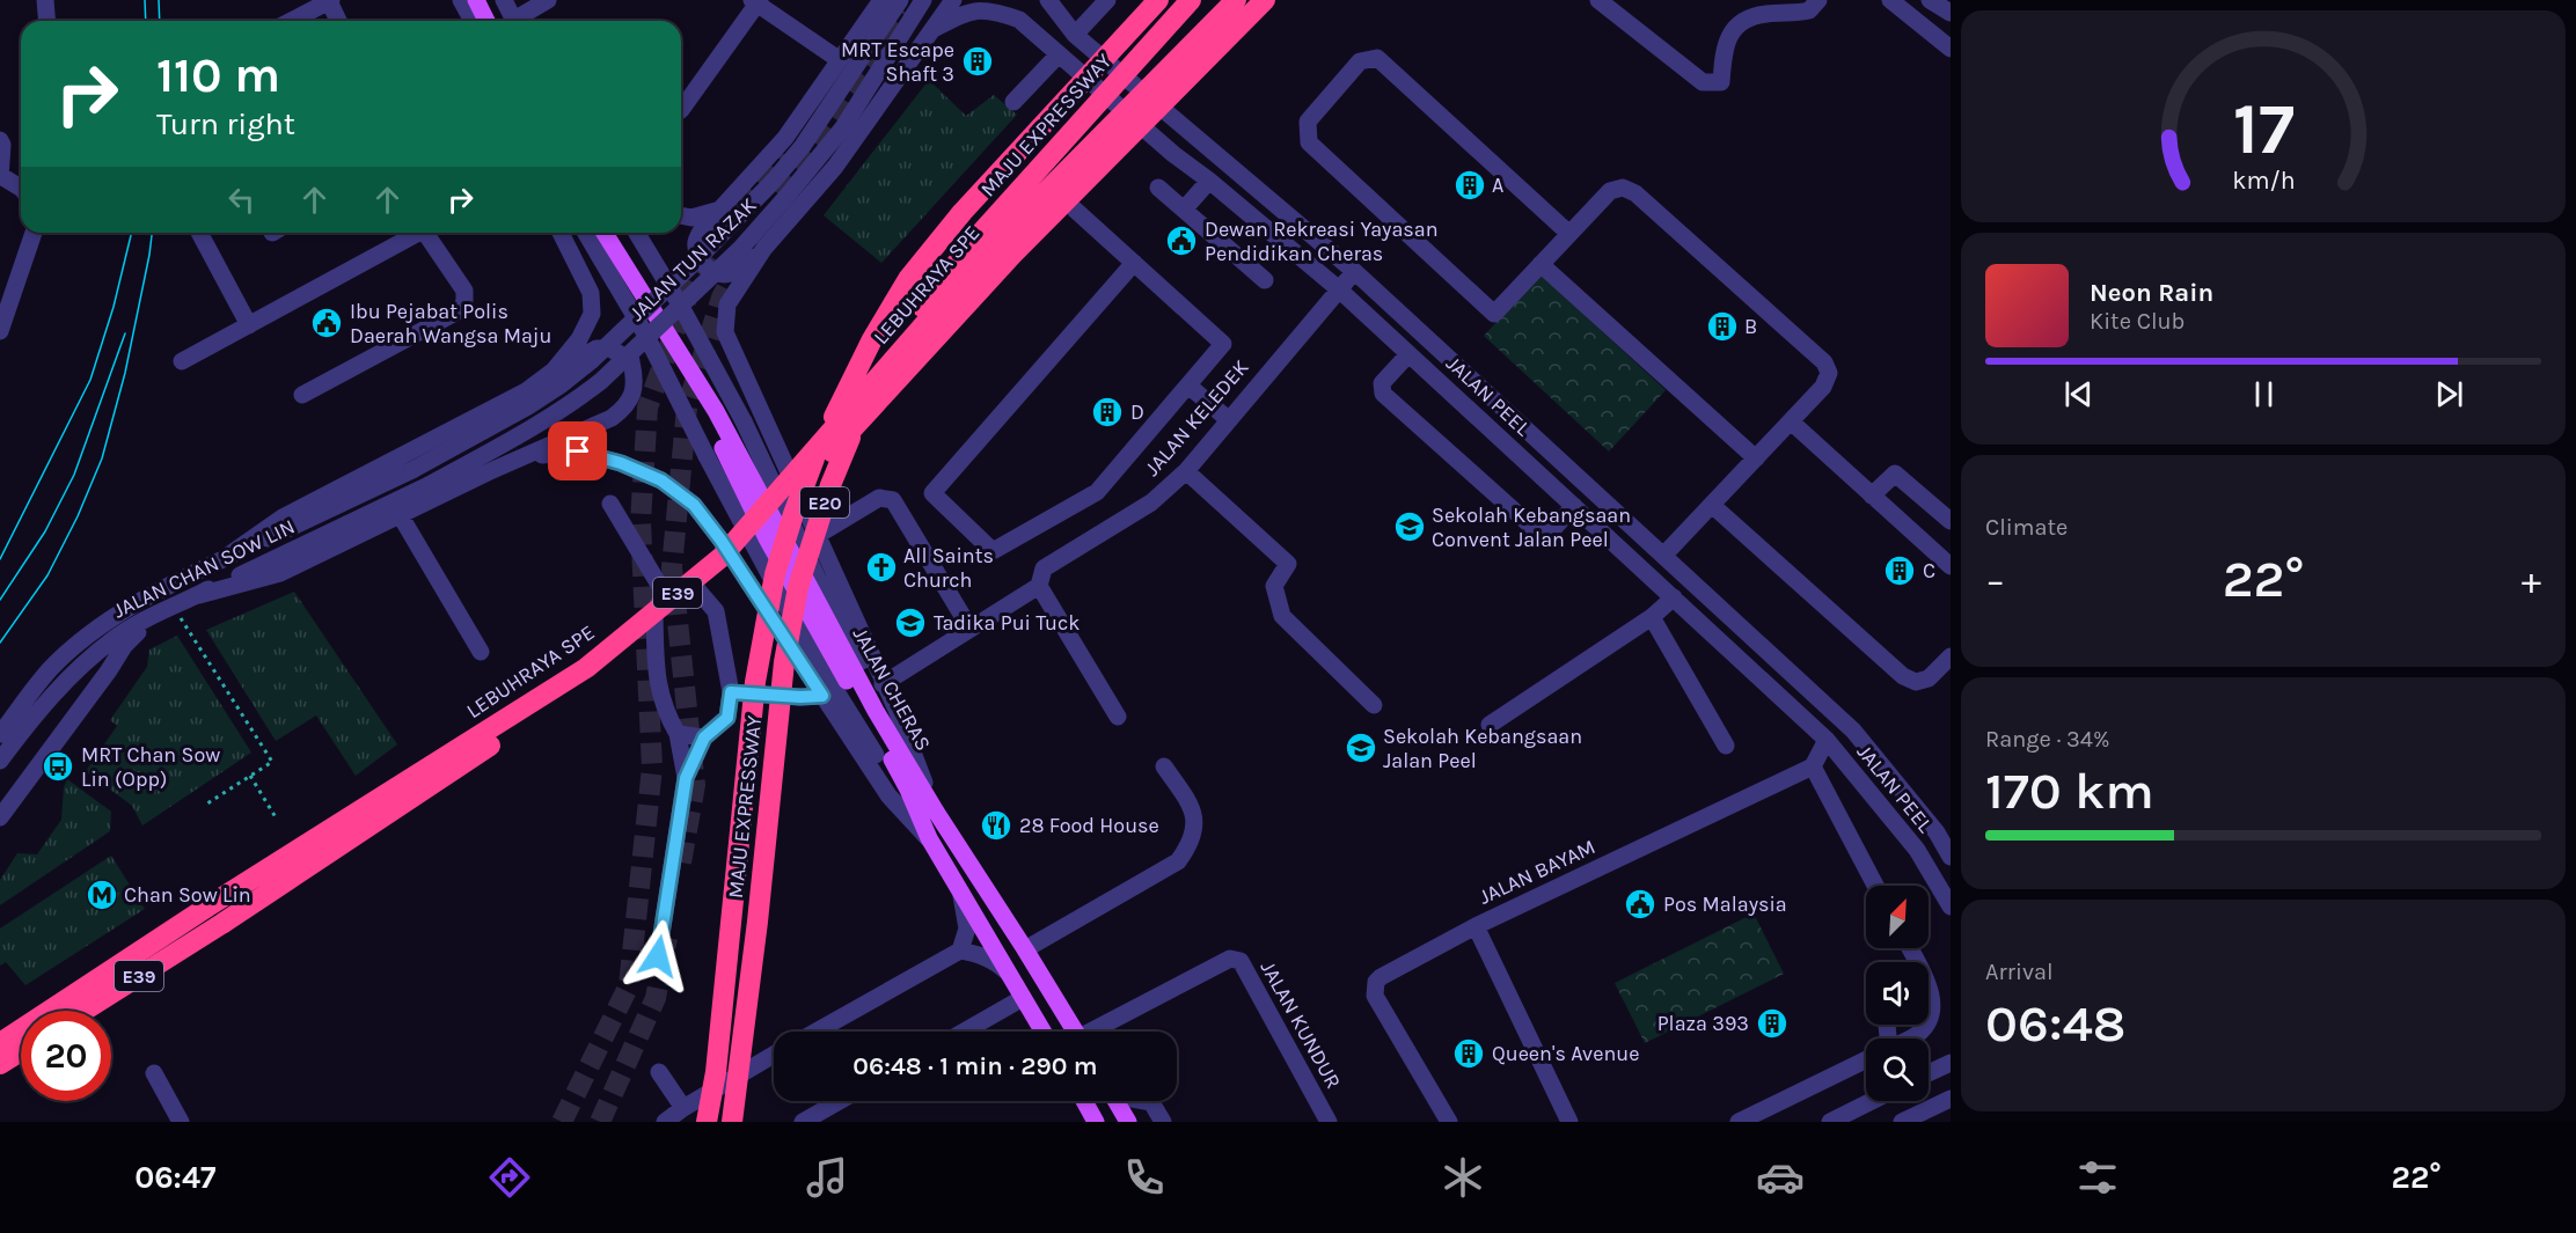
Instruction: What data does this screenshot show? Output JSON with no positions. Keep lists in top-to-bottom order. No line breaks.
{"streets":{"highway":["MAJU EXPRESSWAY","LEBUHRAYA SPE","E20","E39"],"main road":["JALAN CHERAS"],"street":["JALAN TUN RAZAK","JALAN PEEL","JALAN KELEDEK","JALAN CHAN SOW LIN","JALAN BAYAM","JALAN KUNDUR"]},"crossings":[["JALAN TUN RAZAK","JALAN CHAN SOW LIN"],["JALAN PEEL","JALAN KELEDEK"]],"places":{"building":["MRT Escape Shaft 3","A","B","D","C","Plaza 393","Queen's Avenue"],"public building":["Dewan Rekreasi Yayasan Pendidikan Cheras","Ibu Pejabat Polis Daerah Wangsa Maju","Pos Malaysia"],"school or university":["Sekolah Kebangsaan Convent Jalan Peel","Tadika Pui Tuck","Sekolah Kebangsaan Jalan Peel"],"church":["All Saints Church"],"bus stop":["MRT Chan Sow Lin (Opp)"],"restaurant":["28 Food House"],"metro station":["Chan Sow Lin"]},"north":"top right","page":{"turn":["110 m","Turn right"],"song":["Neon Rain","Kite Club"],"tile":["Climate",["Range · 34%","170 km"],["Arrival","06:48"]],"heat":["−","22°","+"],"limit":"20","trip":"06:48 · 1 min · 290 m","tabs":["06:47","22°"],"gauge":["17","km/h"]}}
